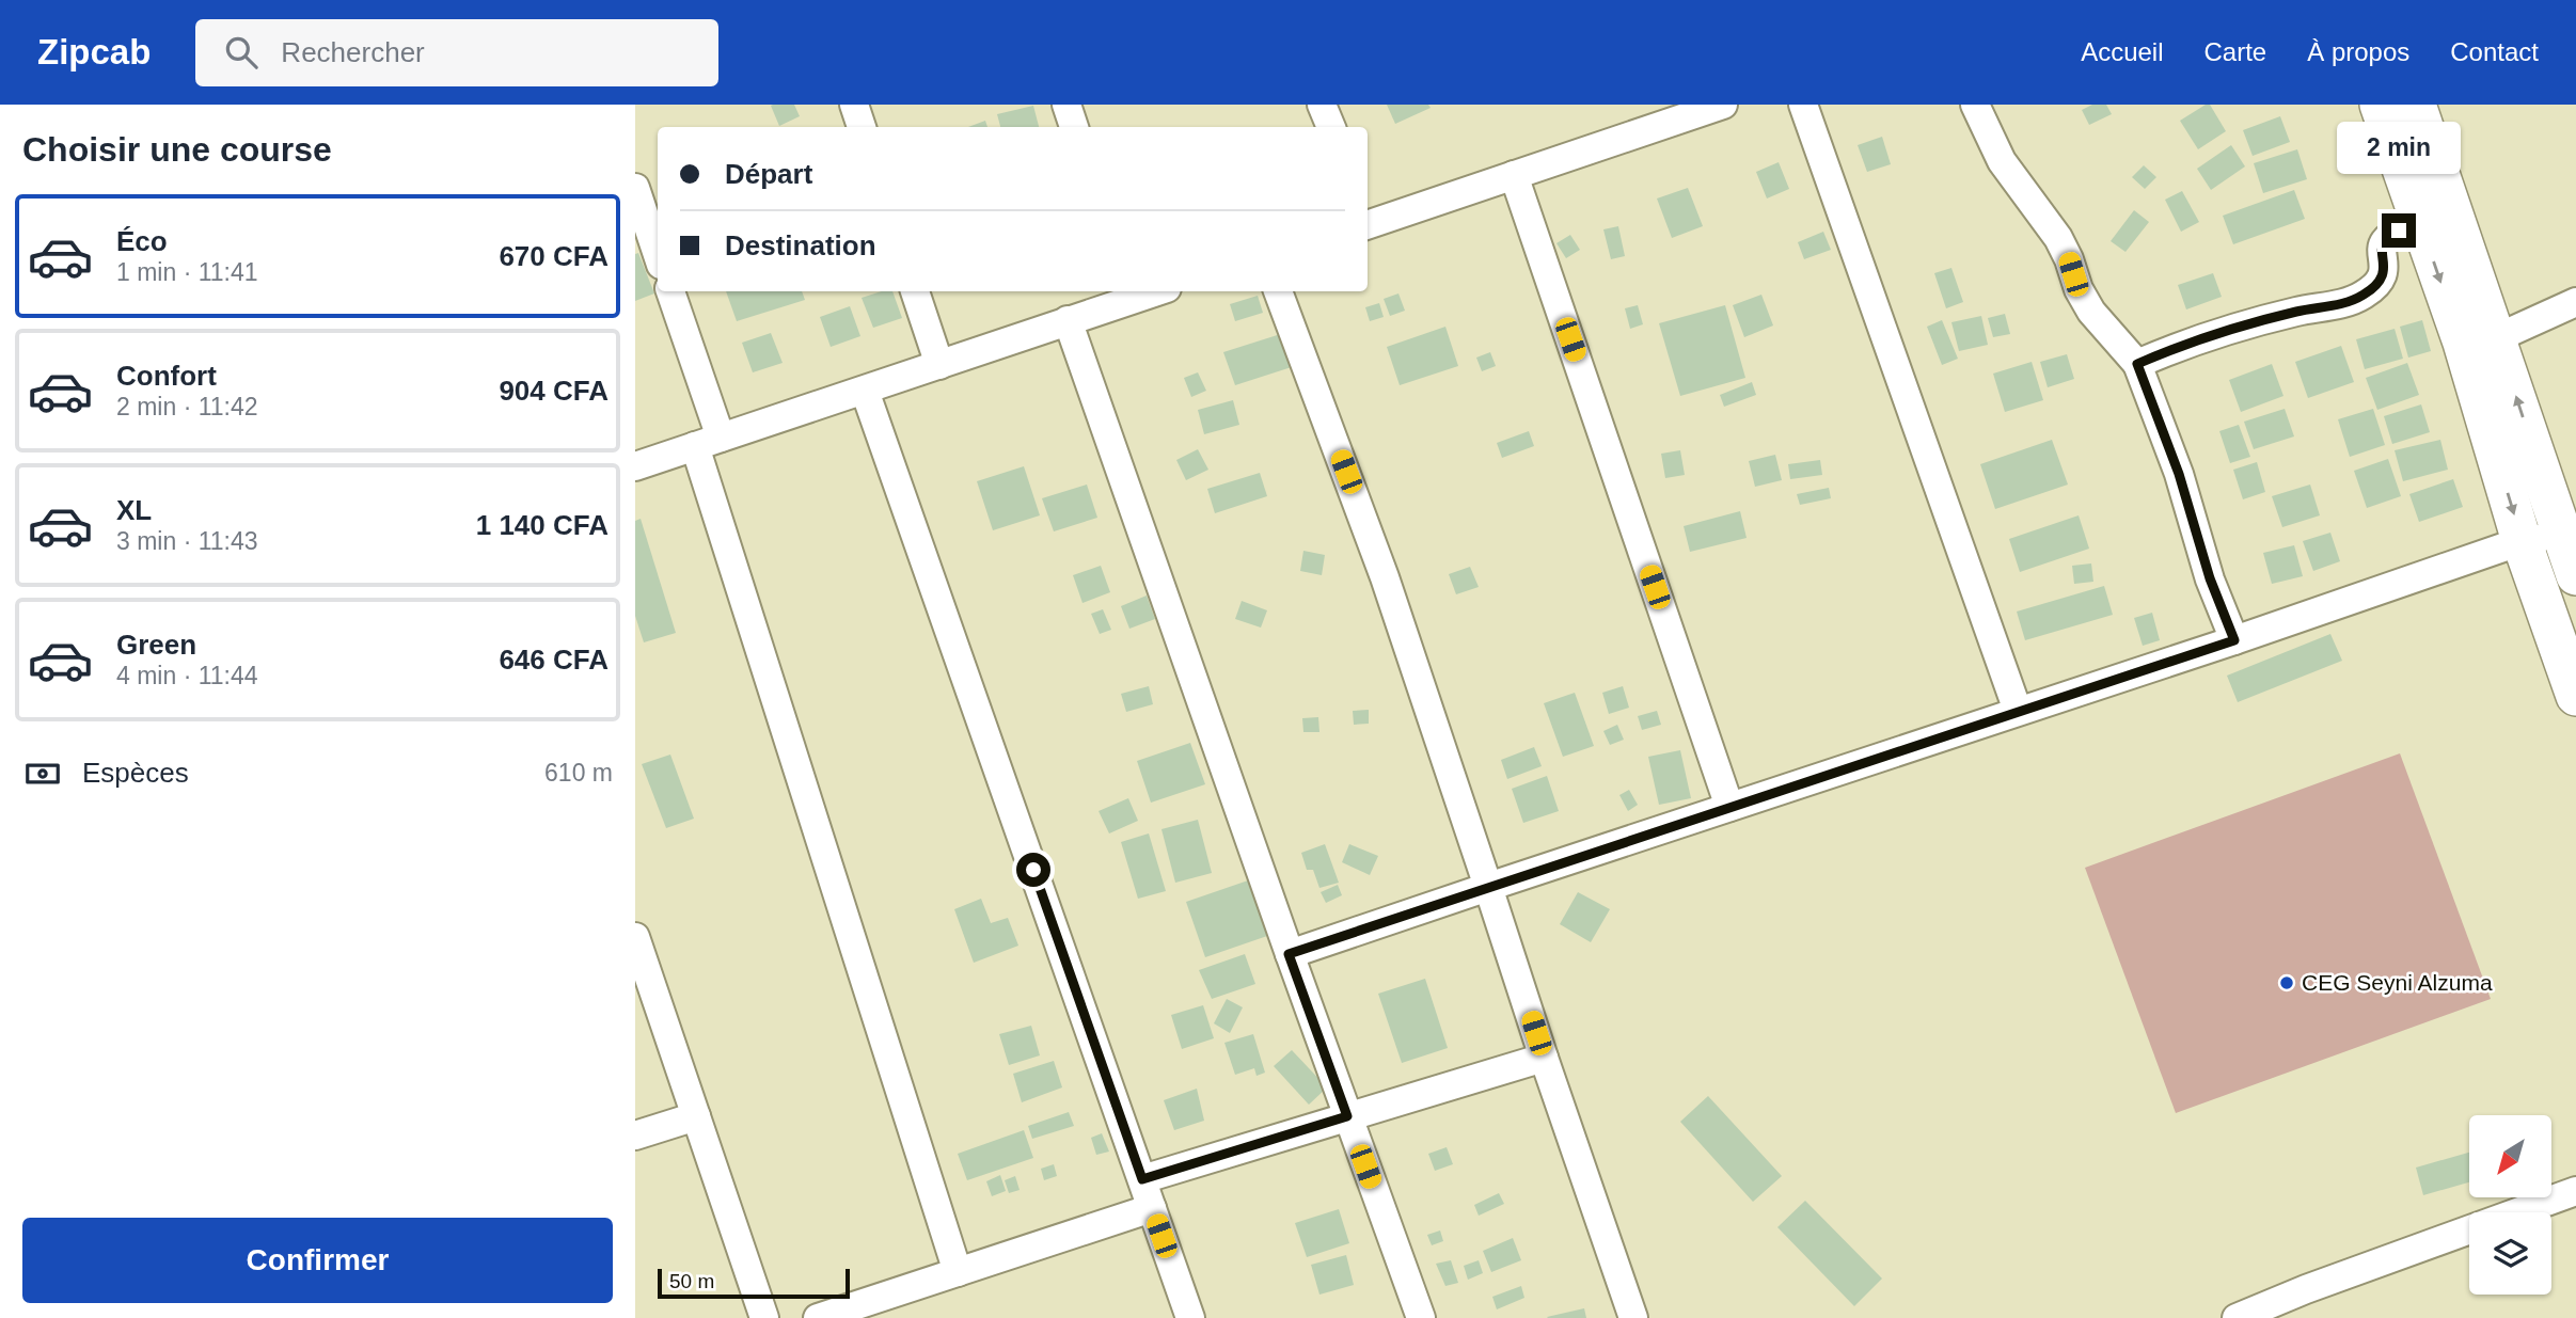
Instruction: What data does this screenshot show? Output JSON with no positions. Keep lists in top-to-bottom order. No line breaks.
{"places":["CEG Seyni Alzuma"],"scale_bar":"50 m","north":"bottom left","page":{"header":"Zipcab","search":"Rechercher","nav":["Accueil","Carte","À propos","Contact"],"heading":"Choisir une course","bubble":"2 min","banner":["Départ","Destination"],"list":[{"name":"Éco","note":"1 min · 11:41","value":"670 CFA"},{"name":"Confort","note":"2 min · 11:42","value":"904 CFA"},{"name":"XL","note":"3 min · 11:43","value":"1 140 CFA"},{"name":"Green","note":"4 min · 11:44","value":"646 CFA"}],"pay":["Espèces","610 m"],"buttons":"Confirmer","scale":"50 m"}}
